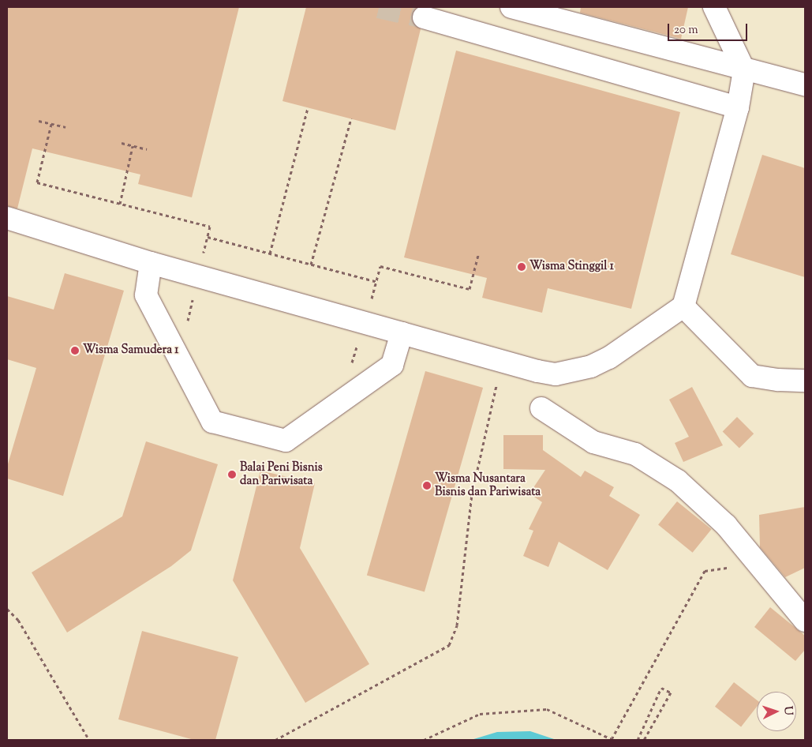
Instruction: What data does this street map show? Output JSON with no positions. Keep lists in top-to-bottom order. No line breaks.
{"places":["Wisma Stinggil 1","Wisma Samudera 1","Balai Peni Bisnis dan Pariwisata","Wisma Nusantara Bisnis dan Pariwisata"],"scale_bar":"20 m","north":"right"}
